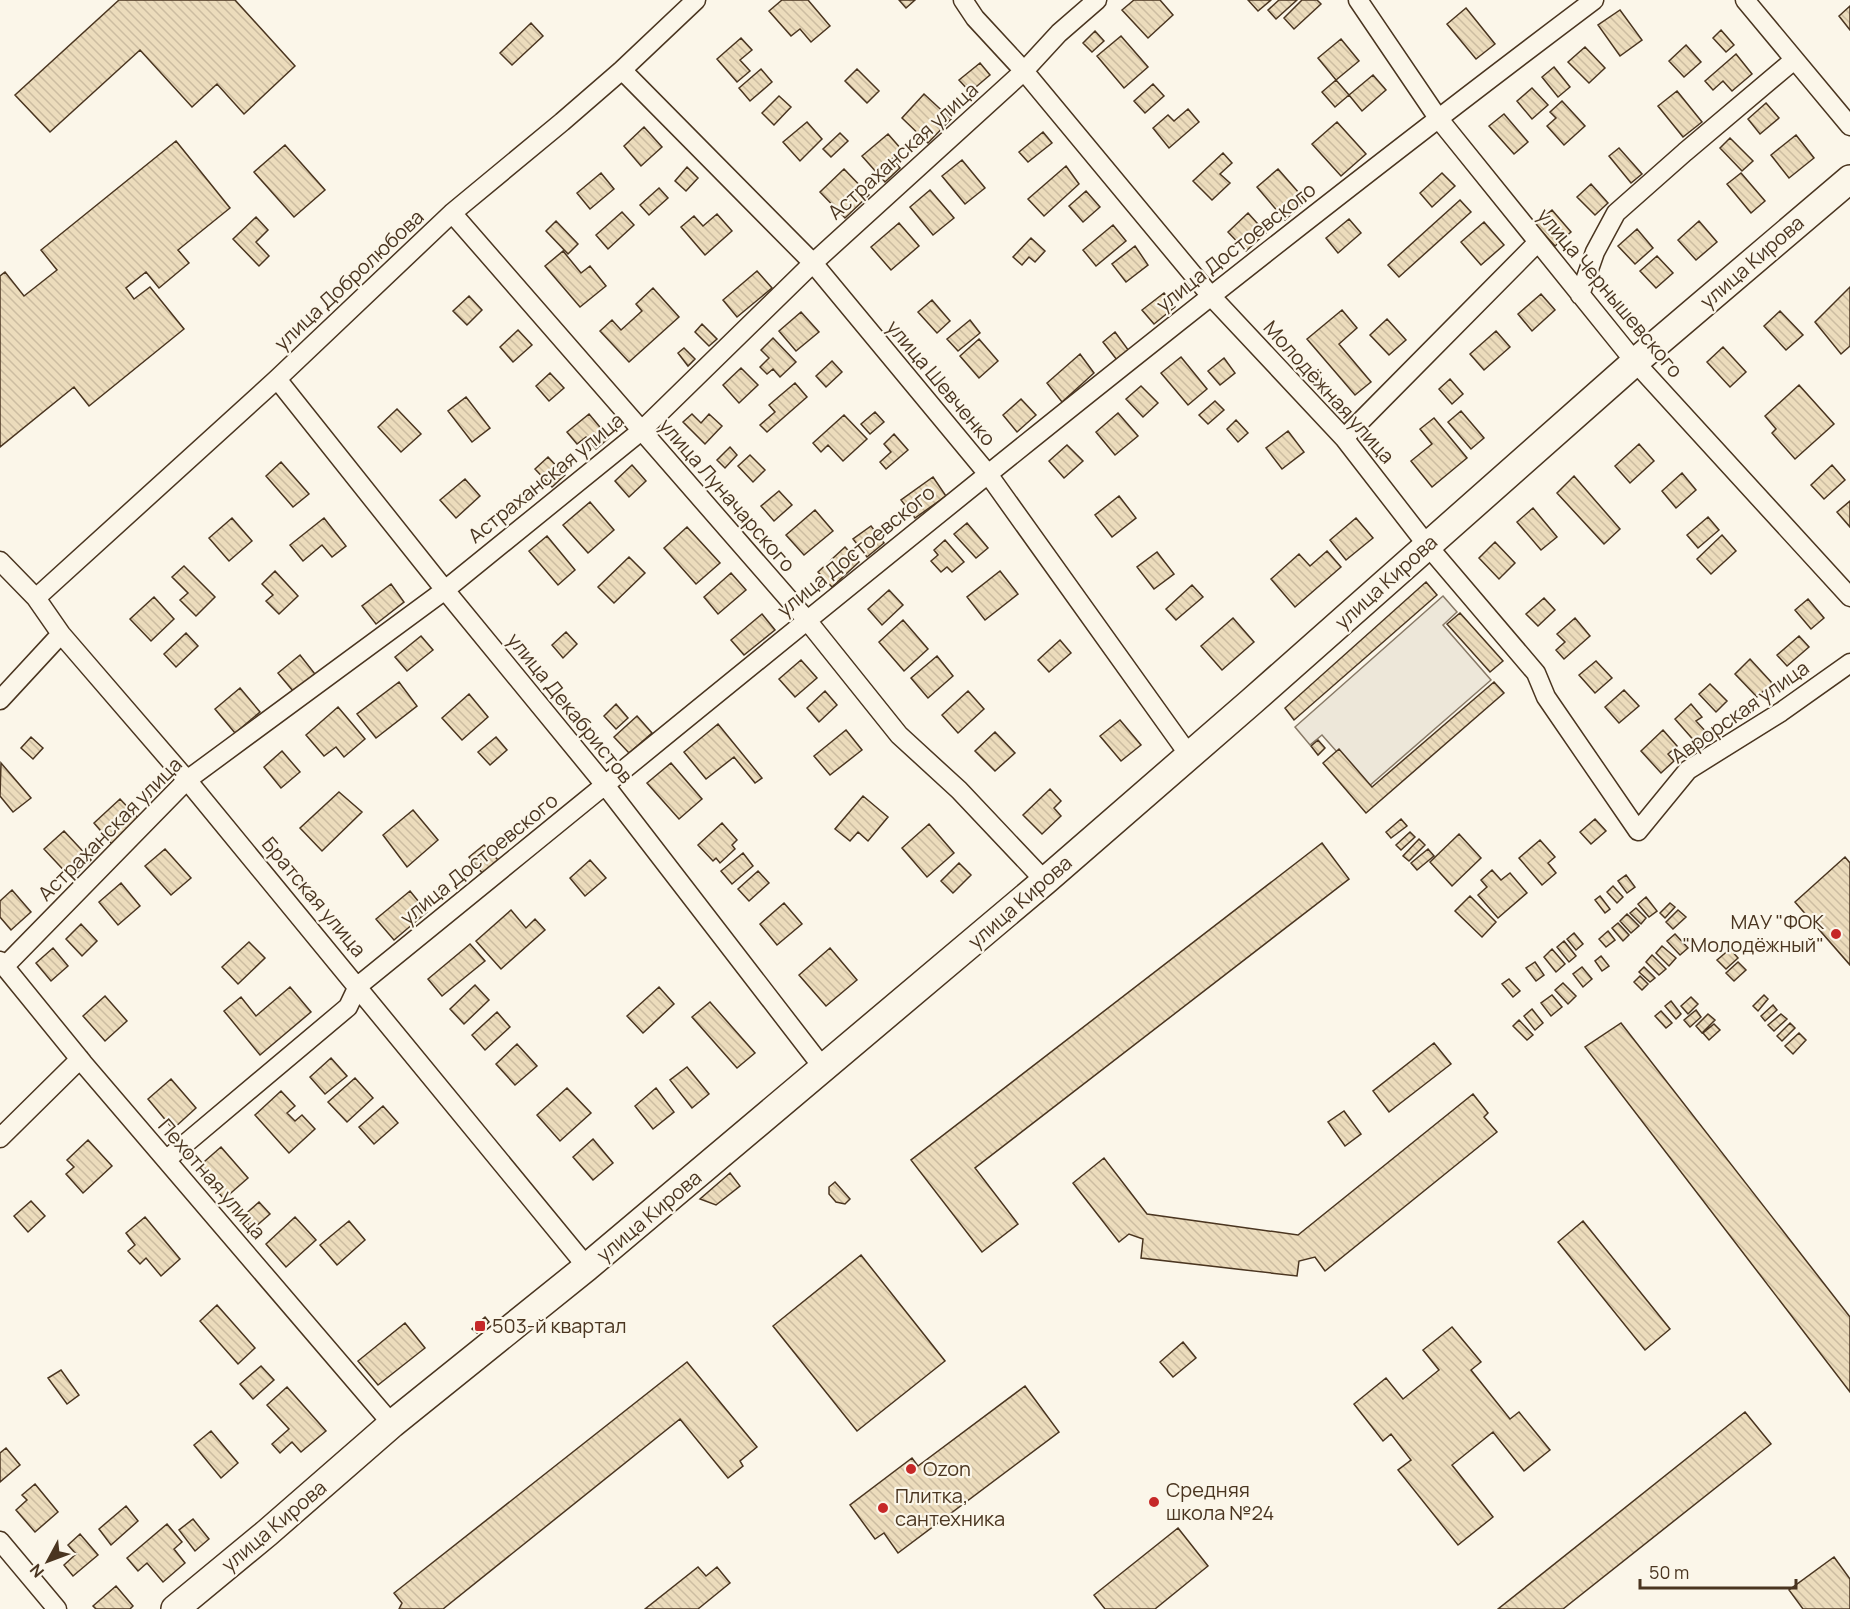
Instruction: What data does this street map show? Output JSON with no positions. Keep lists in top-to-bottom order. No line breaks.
{"streets":{"main road":["улица Кирова"],"street":["Астраханская улица","улица Достоевского","улица Добролюбова","улица Чернышевского","улица Шевченко","Молодёжная улица","улица Луначарского","улица Декабристов","Аврорская улица","Братская улица","Пехотная улица"]},"crossings":[["Астраханская улица","улица Шевченко"],["Астраханская улица","Молодёжная улица"],["Астраханская улица","улица Луначарского"],["Астраханская улица","улица Декабристов"],["Астраханская улица","Братская улица"],["Астраханская улица","Пехотная улица"],["улица Достоевского","улица Чернышевского"],["улица Достоевского","улица Шевченко"],["улица Достоевского","Молодёжная улица"],["улица Достоевского","улица Луначарского"],["улица Достоевского","улица Декабристов"],["улица Достоевского","Братская улица"],["улица Достоевского","Пехотная улица"],["улица Кирова","улица Чернышевского"],["улица Кирова","улица Шевченко"],["улица Кирова","Молодёжная улица"],["улица Кирова","улица Луначарского"],["улица Кирова","улица Декабристов"],["улица Кирова","Братская улица"],["улица Кирова","Пехотная улица"],["улица Добролюбова","улица Шевченко"],["улица Добролюбова","улица Луначарского"],["улица Добролюбова","улица Декабристов"],["улица Добролюбова","Братская улица"],["Молодёжная улица","Аврорская улица"]],"places":{"other":["МАУ \"ФОК \"Молодёжный\"","Ozon","Средняя школа №24","Плитка, сантехника"],"transit":["503-й квартал"]},"scale_bar":"50 m","north":"bottom left"}
